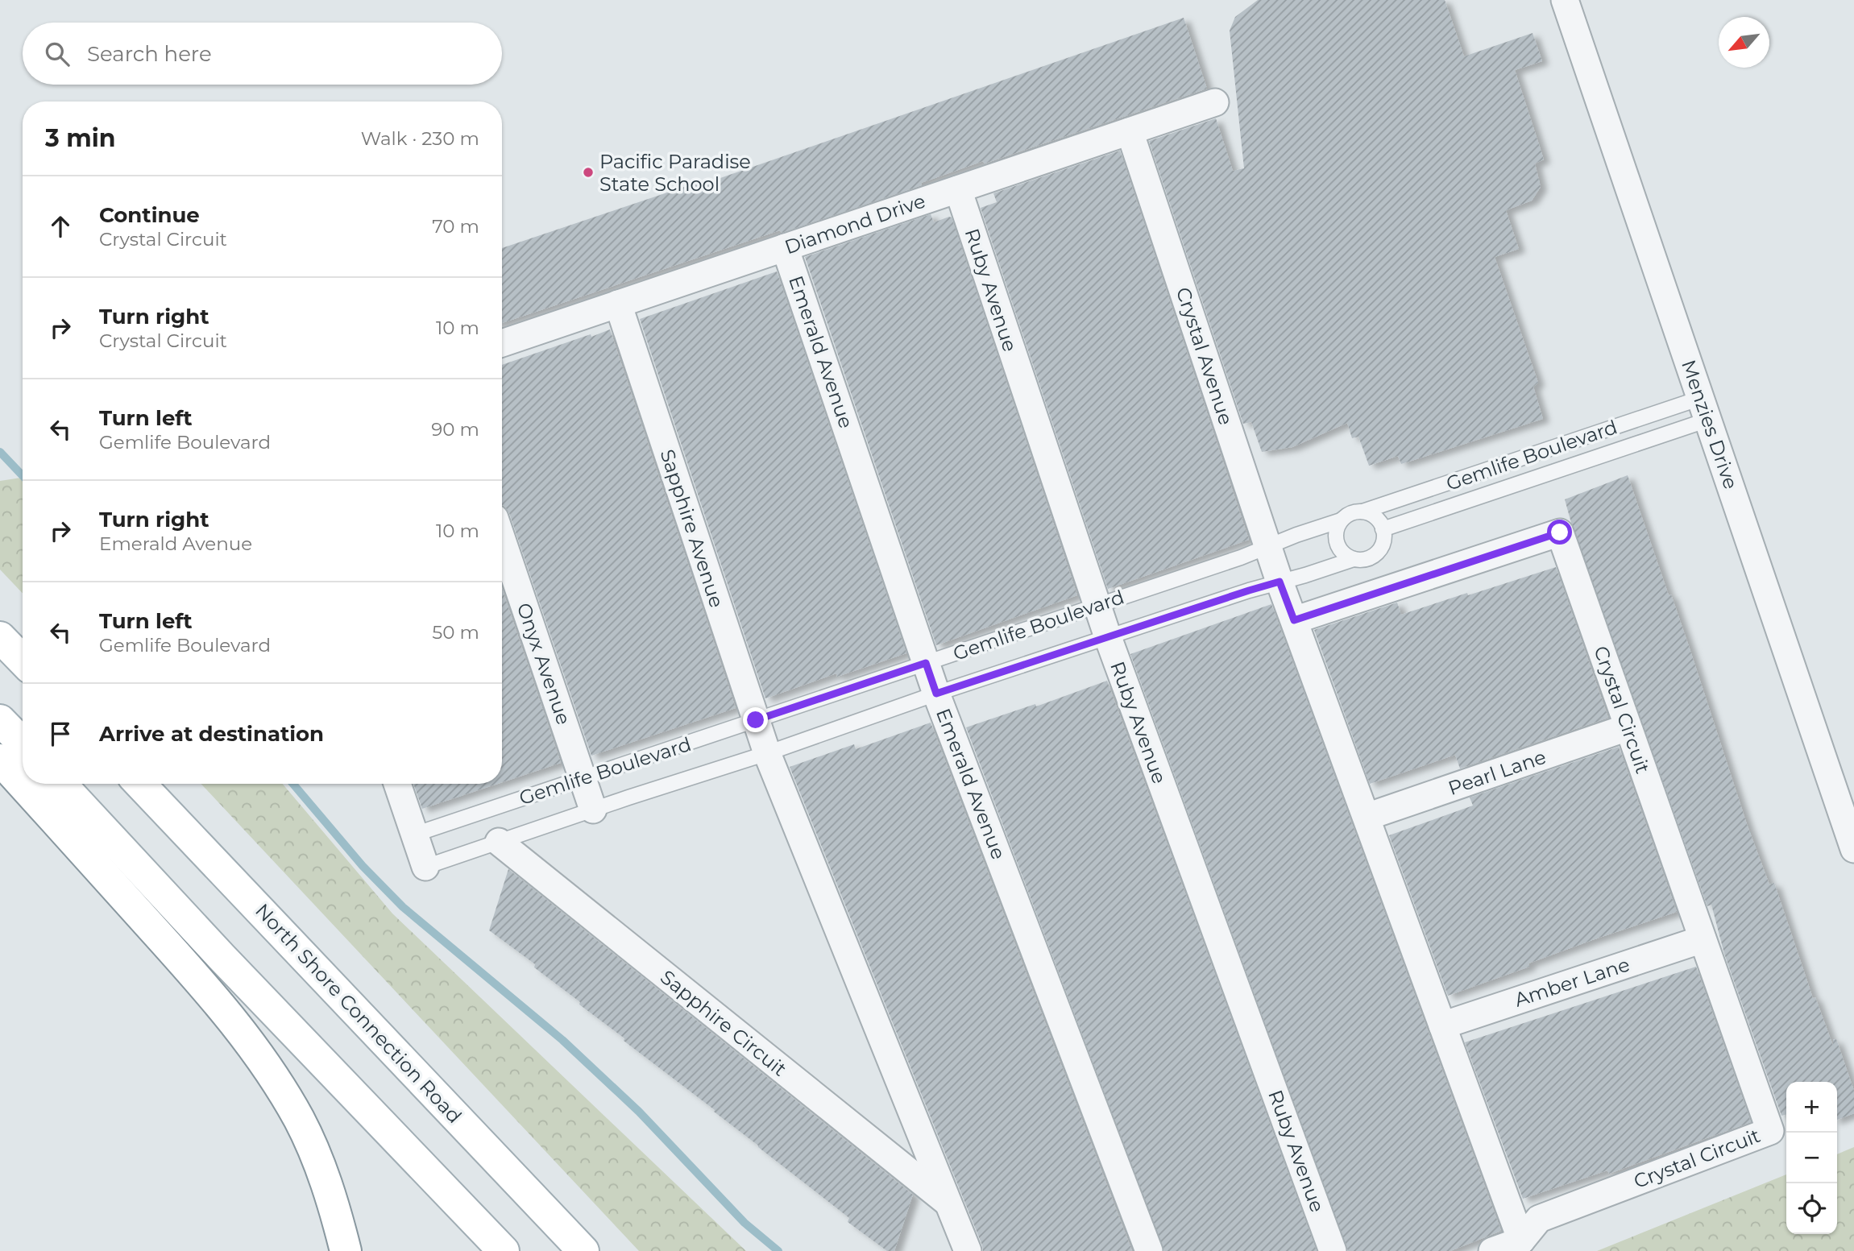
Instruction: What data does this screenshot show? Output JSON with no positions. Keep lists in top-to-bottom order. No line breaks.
{"streets":{"main road":["North Shore Connection Road"],"street":["Diamond Drive","Ruby Avenue","Emerald Avenue","Crystal Avenue","Menzies Drive","Sapphire Avenue","Onyx Avenue","Crystal Circuit","Pearl Lane","Amber Lane","Sapphire Circuit"],"lane":["Gemlife Boulevard"]},"crossings":[["Diamond Drive","Ruby Avenue"],["Diamond Drive","Emerald Avenue"],["Diamond Drive","Crystal Avenue"],["Diamond Drive","Sapphire Avenue"],["Ruby Avenue","Gemlife Boulevard"],["Emerald Avenue","Gemlife Boulevard"],["Crystal Avenue","Gemlife Boulevard"],["Menzies Drive","Gemlife Boulevard"],["Gemlife Boulevard","Sapphire Avenue"],["Gemlife Boulevard","Onyx Avenue"],["Gemlife Boulevard","Sapphire Circuit"],["Sapphire Avenue","Sapphire Circuit"],["Crystal Circuit","Pearl Lane"],["Crystal Circuit","Amber Lane"]],"places":["Pacific Paradise State School"],"north":"bottom left","page":{"search":"Search here","heading":["3 min","Walk · 230 m"],"list":[["Continue","Crystal Circuit","70 m"],["Turn right","Crystal Circuit","10 m"],["Turn left","Gemlife Boulevard","90 m"],["Turn right","Emerald Avenue","10 m"],["Turn left","Gemlife Boulevard","50 m"],"Arrive at destination"],"map_buttons":["+","−"]}}
